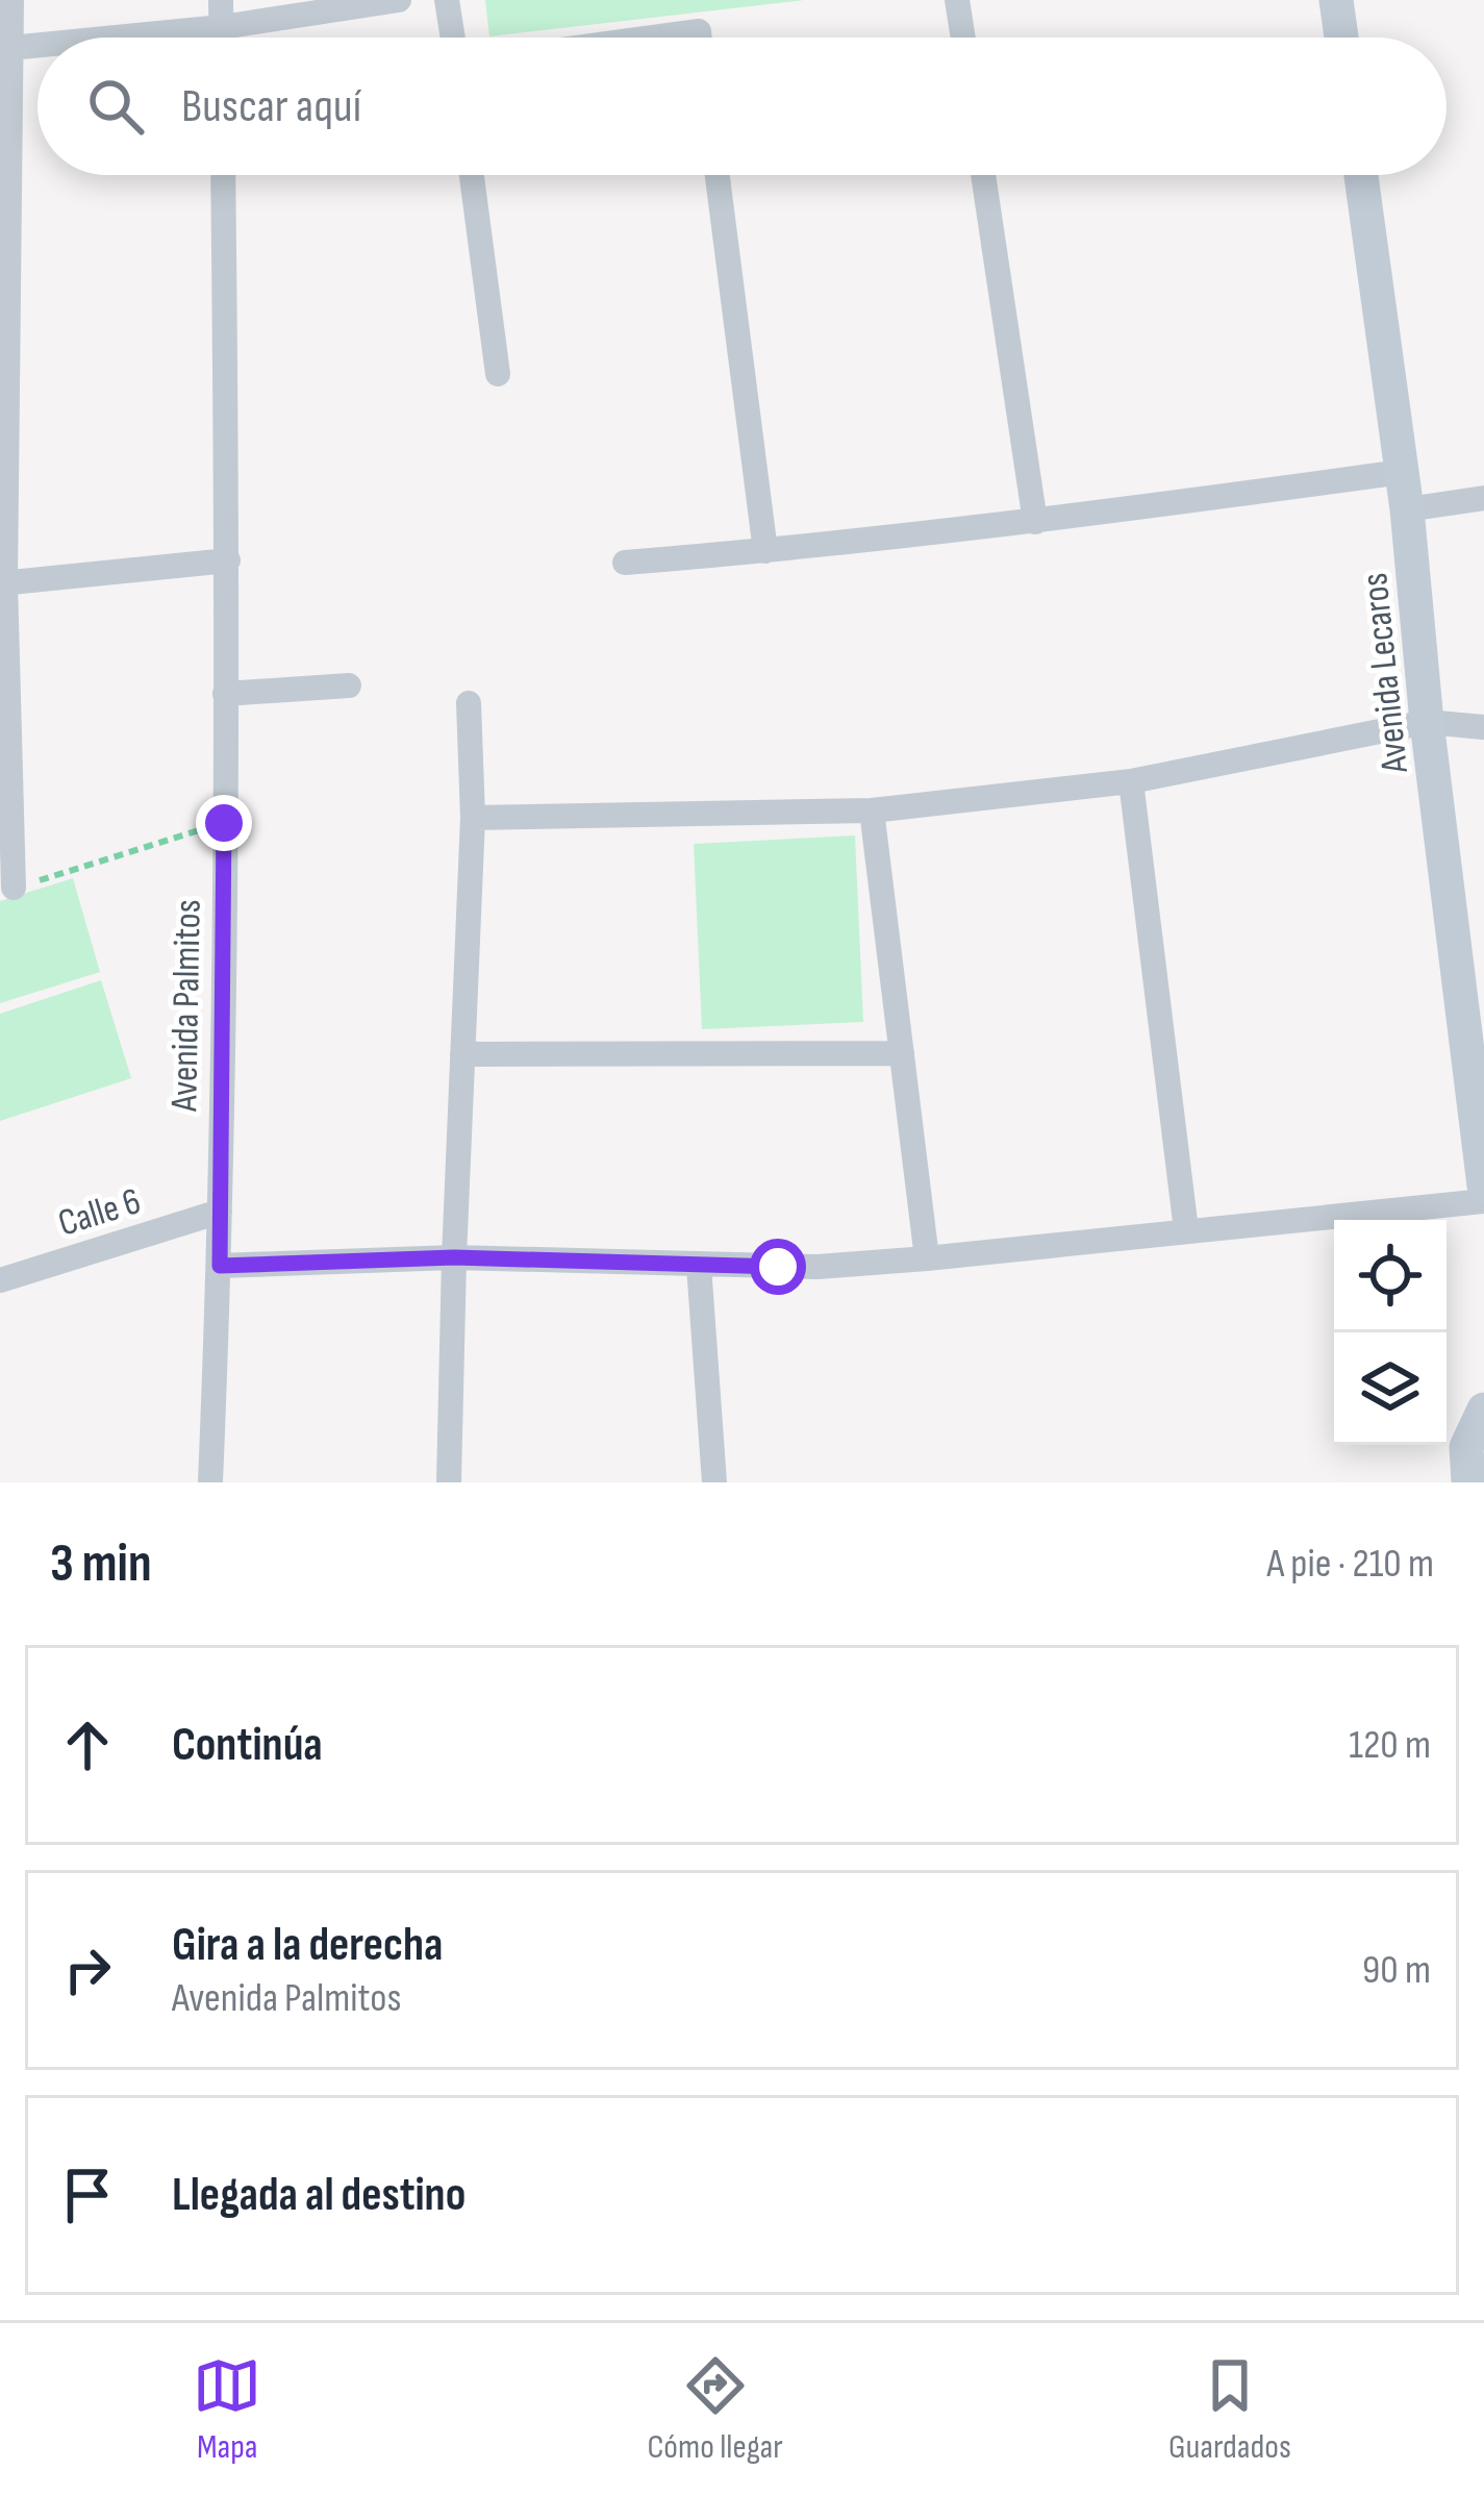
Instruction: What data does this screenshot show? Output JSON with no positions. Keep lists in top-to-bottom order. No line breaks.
{"streets":{"street":["Avenida Lecaros","Avenida Palmitos","Calle 6"]},"crossings":[["Avenida Palmitos","Calle 6"]],"page":{"search":"Buscar aquí","heading":["3 min","A pie · 210 m"],"list":[["Continúa","120 m"],["Gira a la derecha","Avenida Palmitos","90 m"],"Llegada al destino"],"nav":["Mapa","Cómo llegar","Guardados"]}}
